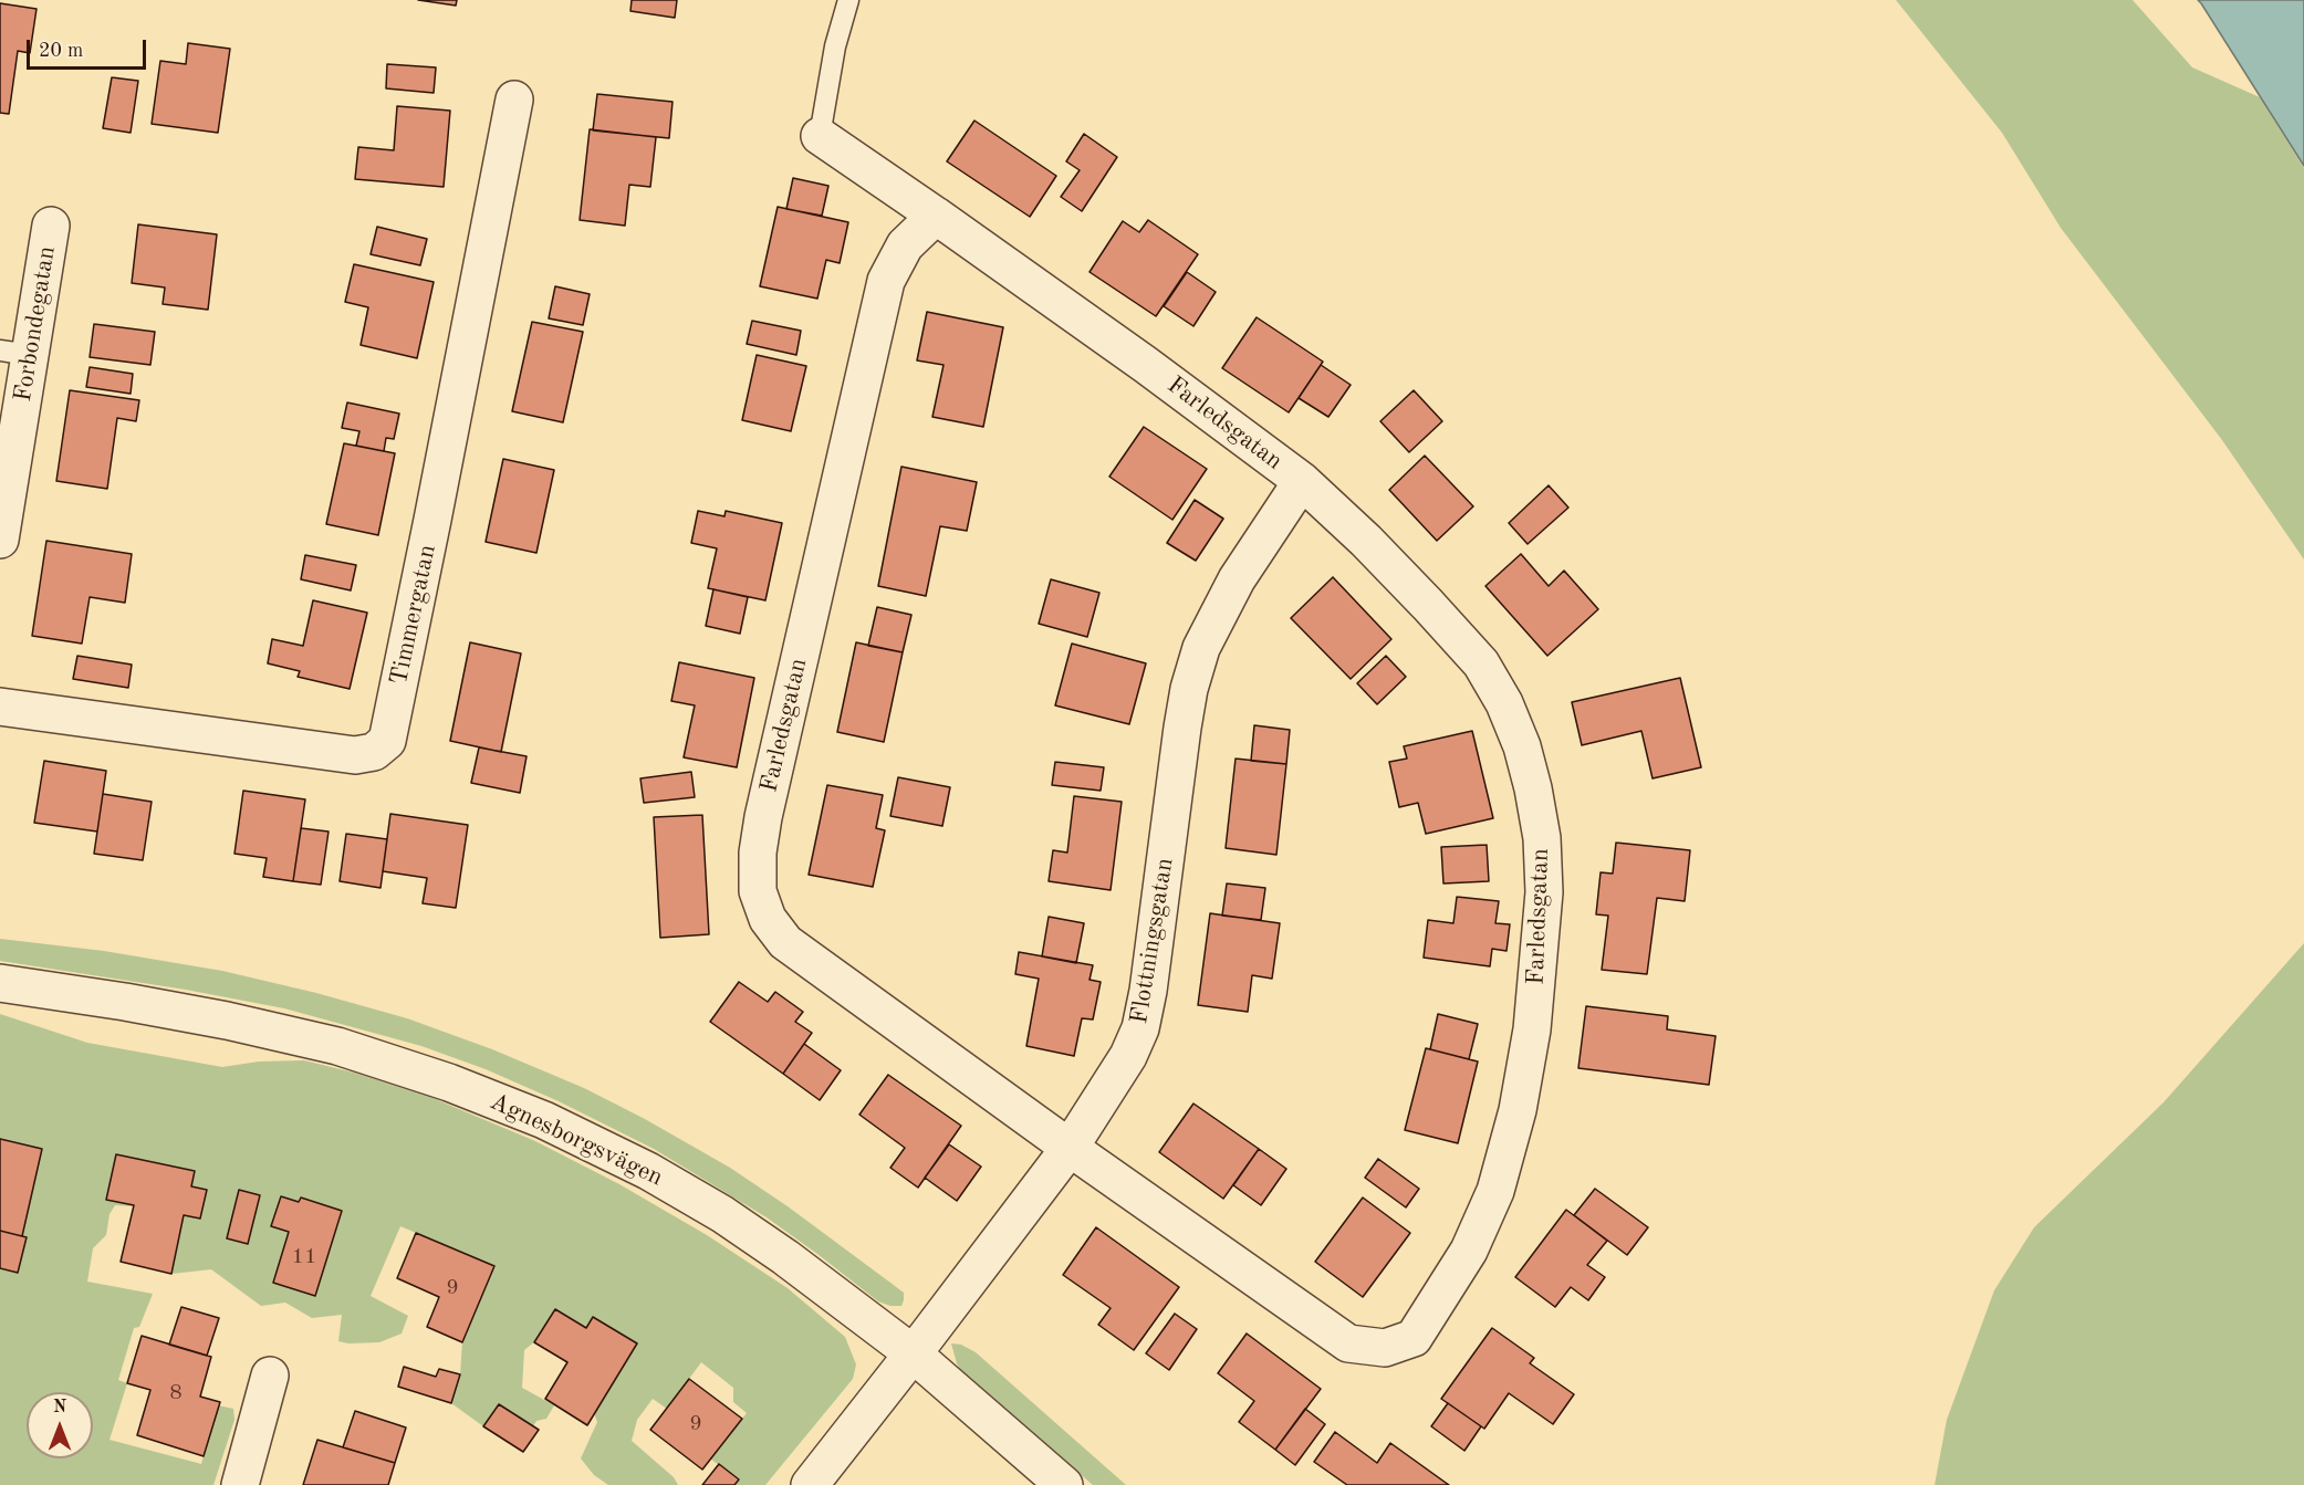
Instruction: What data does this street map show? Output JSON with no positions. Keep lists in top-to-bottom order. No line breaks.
{"streets":{"street":["Forbondegatan","Farledsgatan","Timmergatan","Flottningsgatan","Agnesborgsvägen"]},"crossings":[["Farledsgatan","Flottningsgatan"],["Flottningsgatan","Agnesborgsvägen"]],"house_numbers":["11","9","8","9"],"scale_bar":"20 m","north":"top"}
